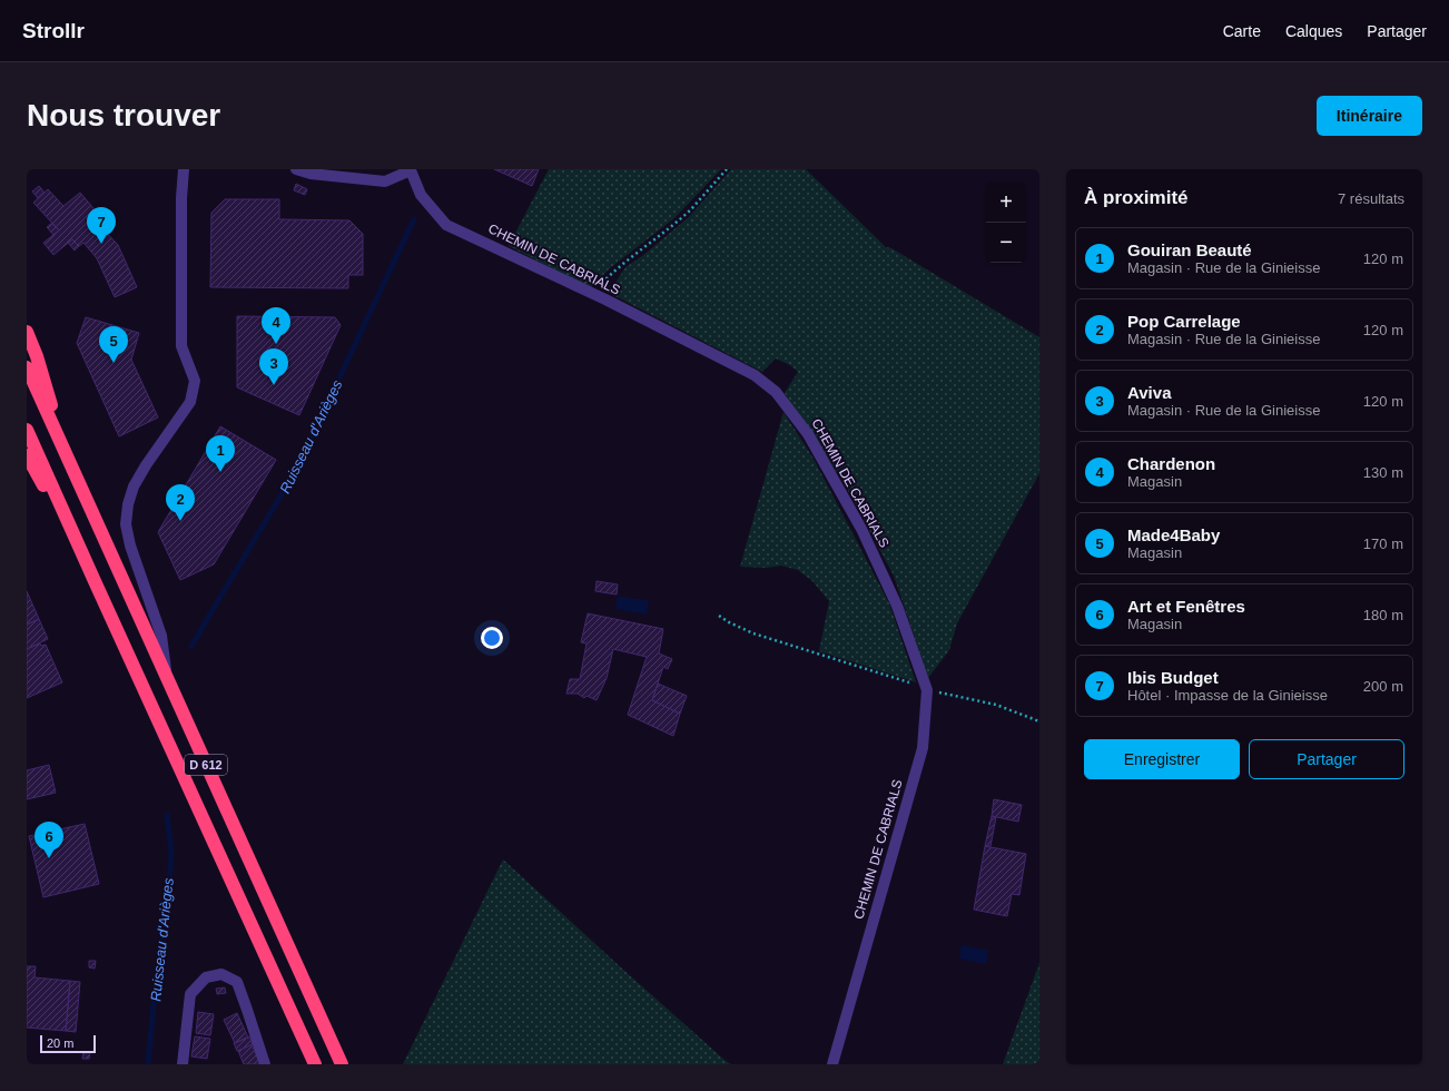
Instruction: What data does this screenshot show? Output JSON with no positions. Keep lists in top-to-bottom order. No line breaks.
{"streets":{"highway":["D 612"],"street":["CHEMIN DE CABRIALS"]},"water":["Ruisseau d'Arièges"],"scale_bar":"20 m","page":{"header":"Strollr","nav":["Carte","Calques","Partager"],"buttons":["Itinéraire",["Enregistrer","Partager"]],"title":"Nous trouver","heading":["À proximité","7 résultats"],"map_buttons":["+","−"],"pins":["7","4","5","3","1","2","6"],"list":[{"mark":"1","name":"Gouiran Beauté","note":"Magasin · Rue de la Ginieisse","value":"120 m"},{"mark":"2","name":"Pop Carrelage","note":"Magasin · Rue de la Ginieisse","value":"120 m"},{"mark":"3","name":"Aviva","note":"Magasin · Rue de la Ginieisse","value":"120 m"},{"mark":"4","name":"Chardenon","note":"Magasin","value":"130 m"},{"mark":"5","name":"Made4Baby","note":"Magasin","value":"170 m"},{"mark":"6","name":"Art et Fenêtres","note":"Magasin","value":"180 m"},{"mark":"7","name":"Ibis Budget","note":"Hôtel · Impasse de la Ginieisse","value":"200 m"}],"scale":"20 m"}}
